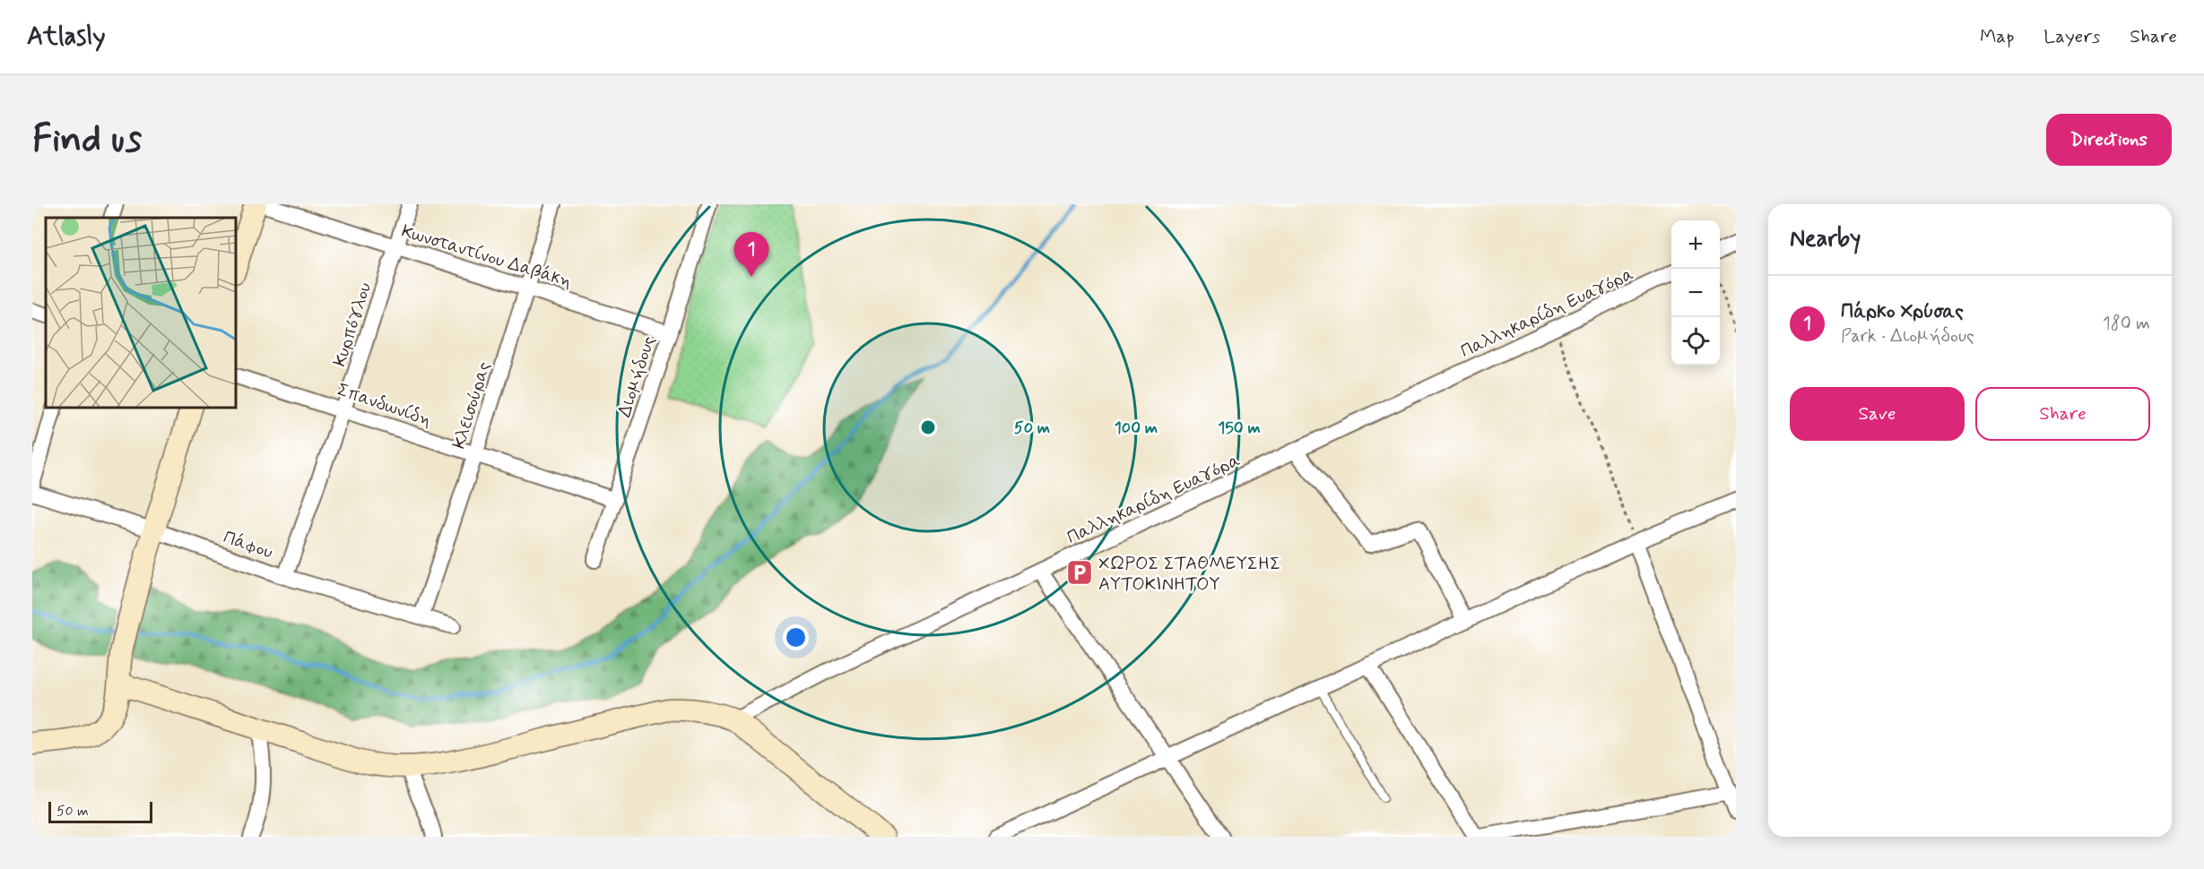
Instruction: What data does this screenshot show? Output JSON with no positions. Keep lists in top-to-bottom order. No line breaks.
{"streets":{"street":["Κωνσταντίνου Δαβάκη","Παλληκαρίδη Ευαγόρα","Κυρπόγλου","Διομήδους","Σπανδωνίδη","Κλεισούρας","Πάφου"]},"crossings":[["Κωνσταντίνου Δαβάκη","Κυρπόγλου"],["Κωνσταντίνου Δαβάκη","Διομήδους"],["Κωνσταντίνου Δαβάκη","Κλεισούρας"],["Κυρπόγλου","Σπανδωνίδη"],["Κυρπόγλου","Πάφου"],["Διομήδους","Σπανδωνίδη"],["Σπανδωνίδη","Κλεισούρας"],["Κλεισούρας","Πάφου"]],"places":{"parking":["ΧΩΡΟΣ ΣΤΑΘΜΕΥΣΗΣ ΑΥΤΟΚΙΝΗΤΟΥ"]},"scale_bar":"50 m","page":{"header":"Atlasly","nav":["Map","Layers","Share"],"buttons":["Directions",["Save","Share"]],"title":"Find us","heading":"Nearby","map_buttons":["+","−"],"pins":"1","list":[{"mark":"1","name":"Πάρκο Χρύσας","note":"Park · Διομήδους","value":"180 m"}],"scale":"50 m"},"rings":["50 m","100 m","150 m"]}
